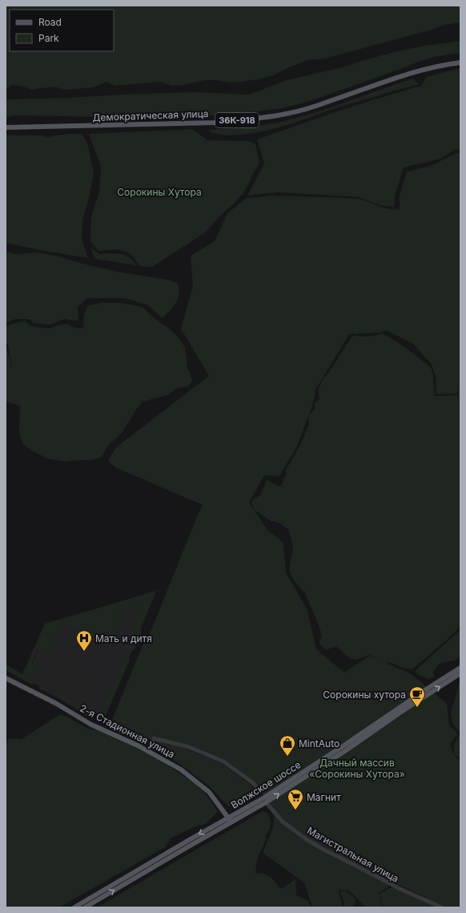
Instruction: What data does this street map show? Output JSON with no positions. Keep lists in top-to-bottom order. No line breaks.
{"streets":{"main road":["Демократическая улица","36К-918","2-я Стадионная улица","Волжское шоссе"],"street":["Магистральная улица"]},"crossings":[["2-я Стадионная улица","Волжское шоссе"],["Волжское шоссе","Магистральная улица"]],"parks":["Сорокины Хутора","Дачный массив «Сорокины Хутора»"],"places":{"hospital":["Мать и дитя"],"cafe":["Сорокины хутора"],"shop":["MintAuto"],"supermarket":["Магнит"]},"legend":["Road","Park"]}
